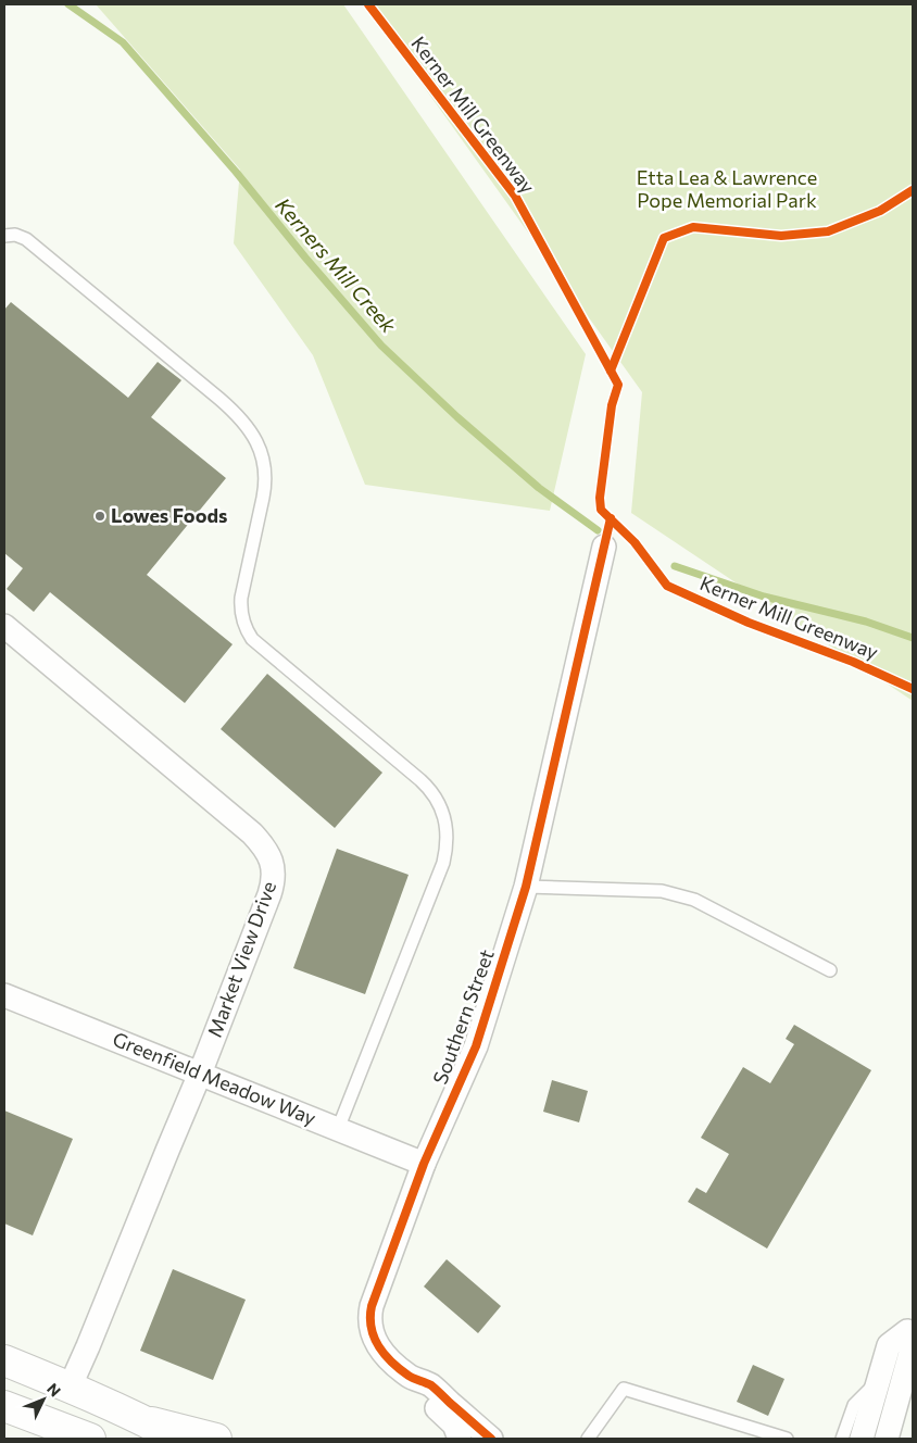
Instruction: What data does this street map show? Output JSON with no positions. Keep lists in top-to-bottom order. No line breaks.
{"streets":{"street":["Market View Drive","Southern Street","Greenfield Meadow Way"],"cycle path":["Kerner Mill Greenway"]},"crossings":[["Market View Drive","Greenfield Meadow Way"],["Southern Street","Greenfield Meadow Way"]],"water":["Kerners Mill Creek"],"parks":["Etta Lea & Lawrence Pope Memorial Park"],"places":["Lowes Foods"],"north":"top right"}
